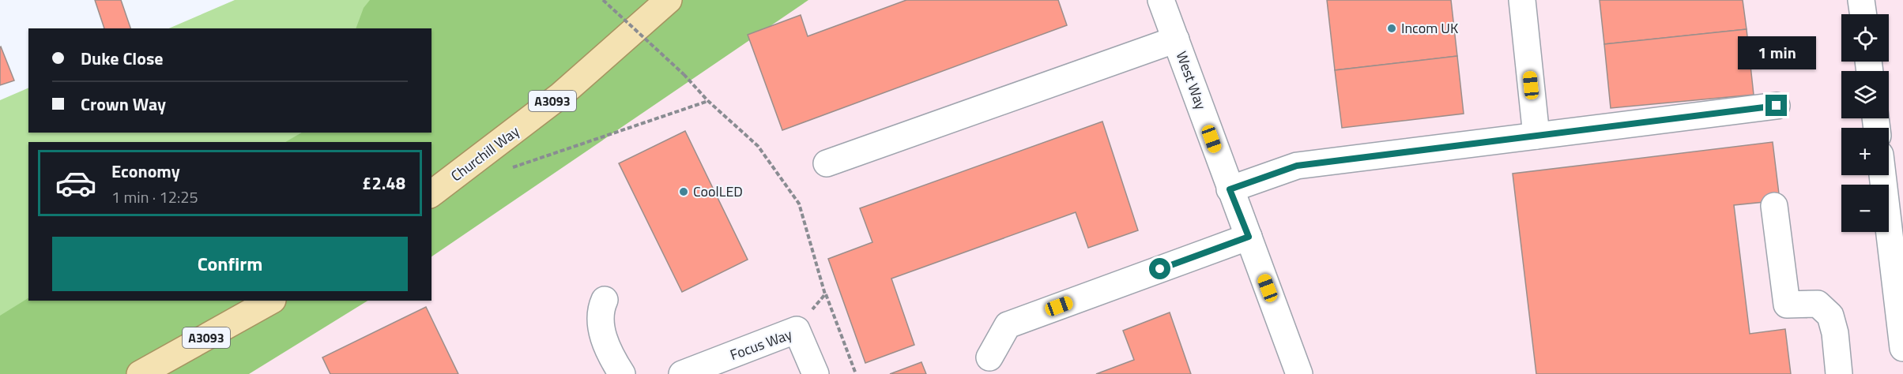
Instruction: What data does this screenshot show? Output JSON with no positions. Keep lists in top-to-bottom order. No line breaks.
{"streets":{"main road":["A3093","Churchill Way"],"street":["West Way","Focus Way"]},"places":["Incom UK","CoolLED"],"page":{"map_buttons":["+","−"],"banner":["Duke Close","Crown Way"],"bubble":"1 min","list":[{"name":"Economy","note":"1 min · 12:25","value":"£2.48"}],"buttons":"Confirm"}}
